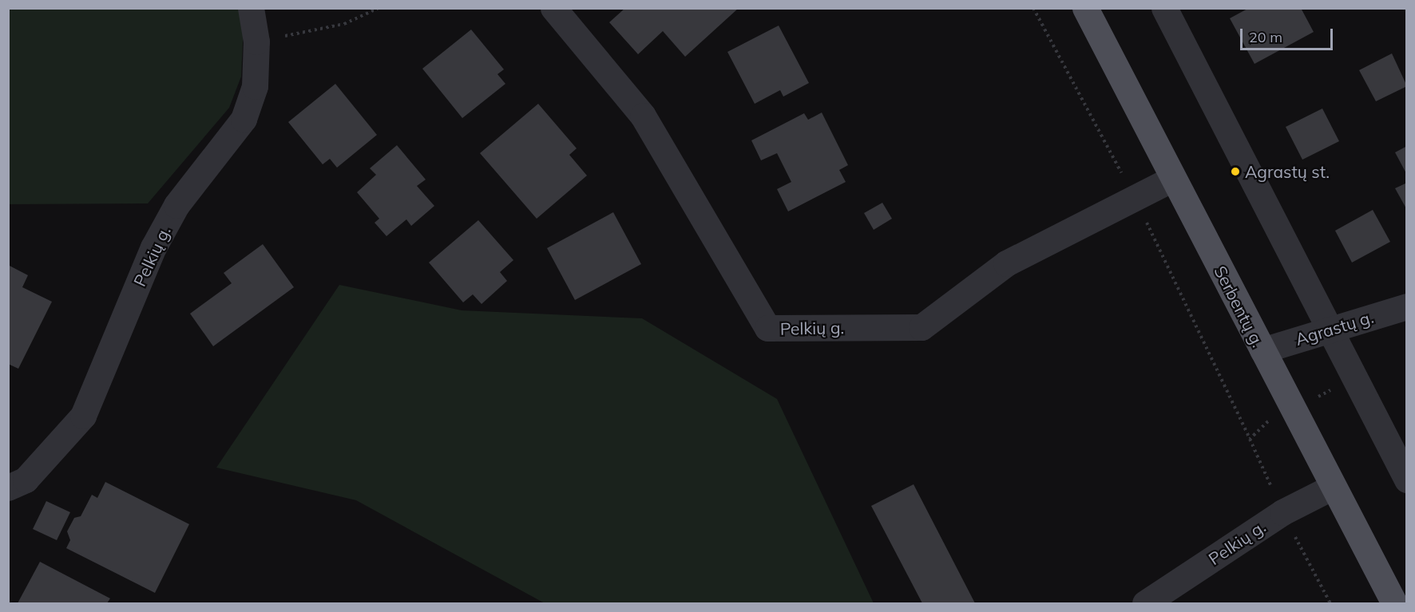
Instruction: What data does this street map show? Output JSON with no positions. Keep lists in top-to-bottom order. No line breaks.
{"streets":{"main road":["Serbentų g."],"street":["Pelkių g.","Agrastų g."]},"crossings":[["Pelkių g.","Serbentų g."],["Serbentų g.","Agrastų g."]],"places":["Agrastų st."],"scale_bar":"20 m"}
